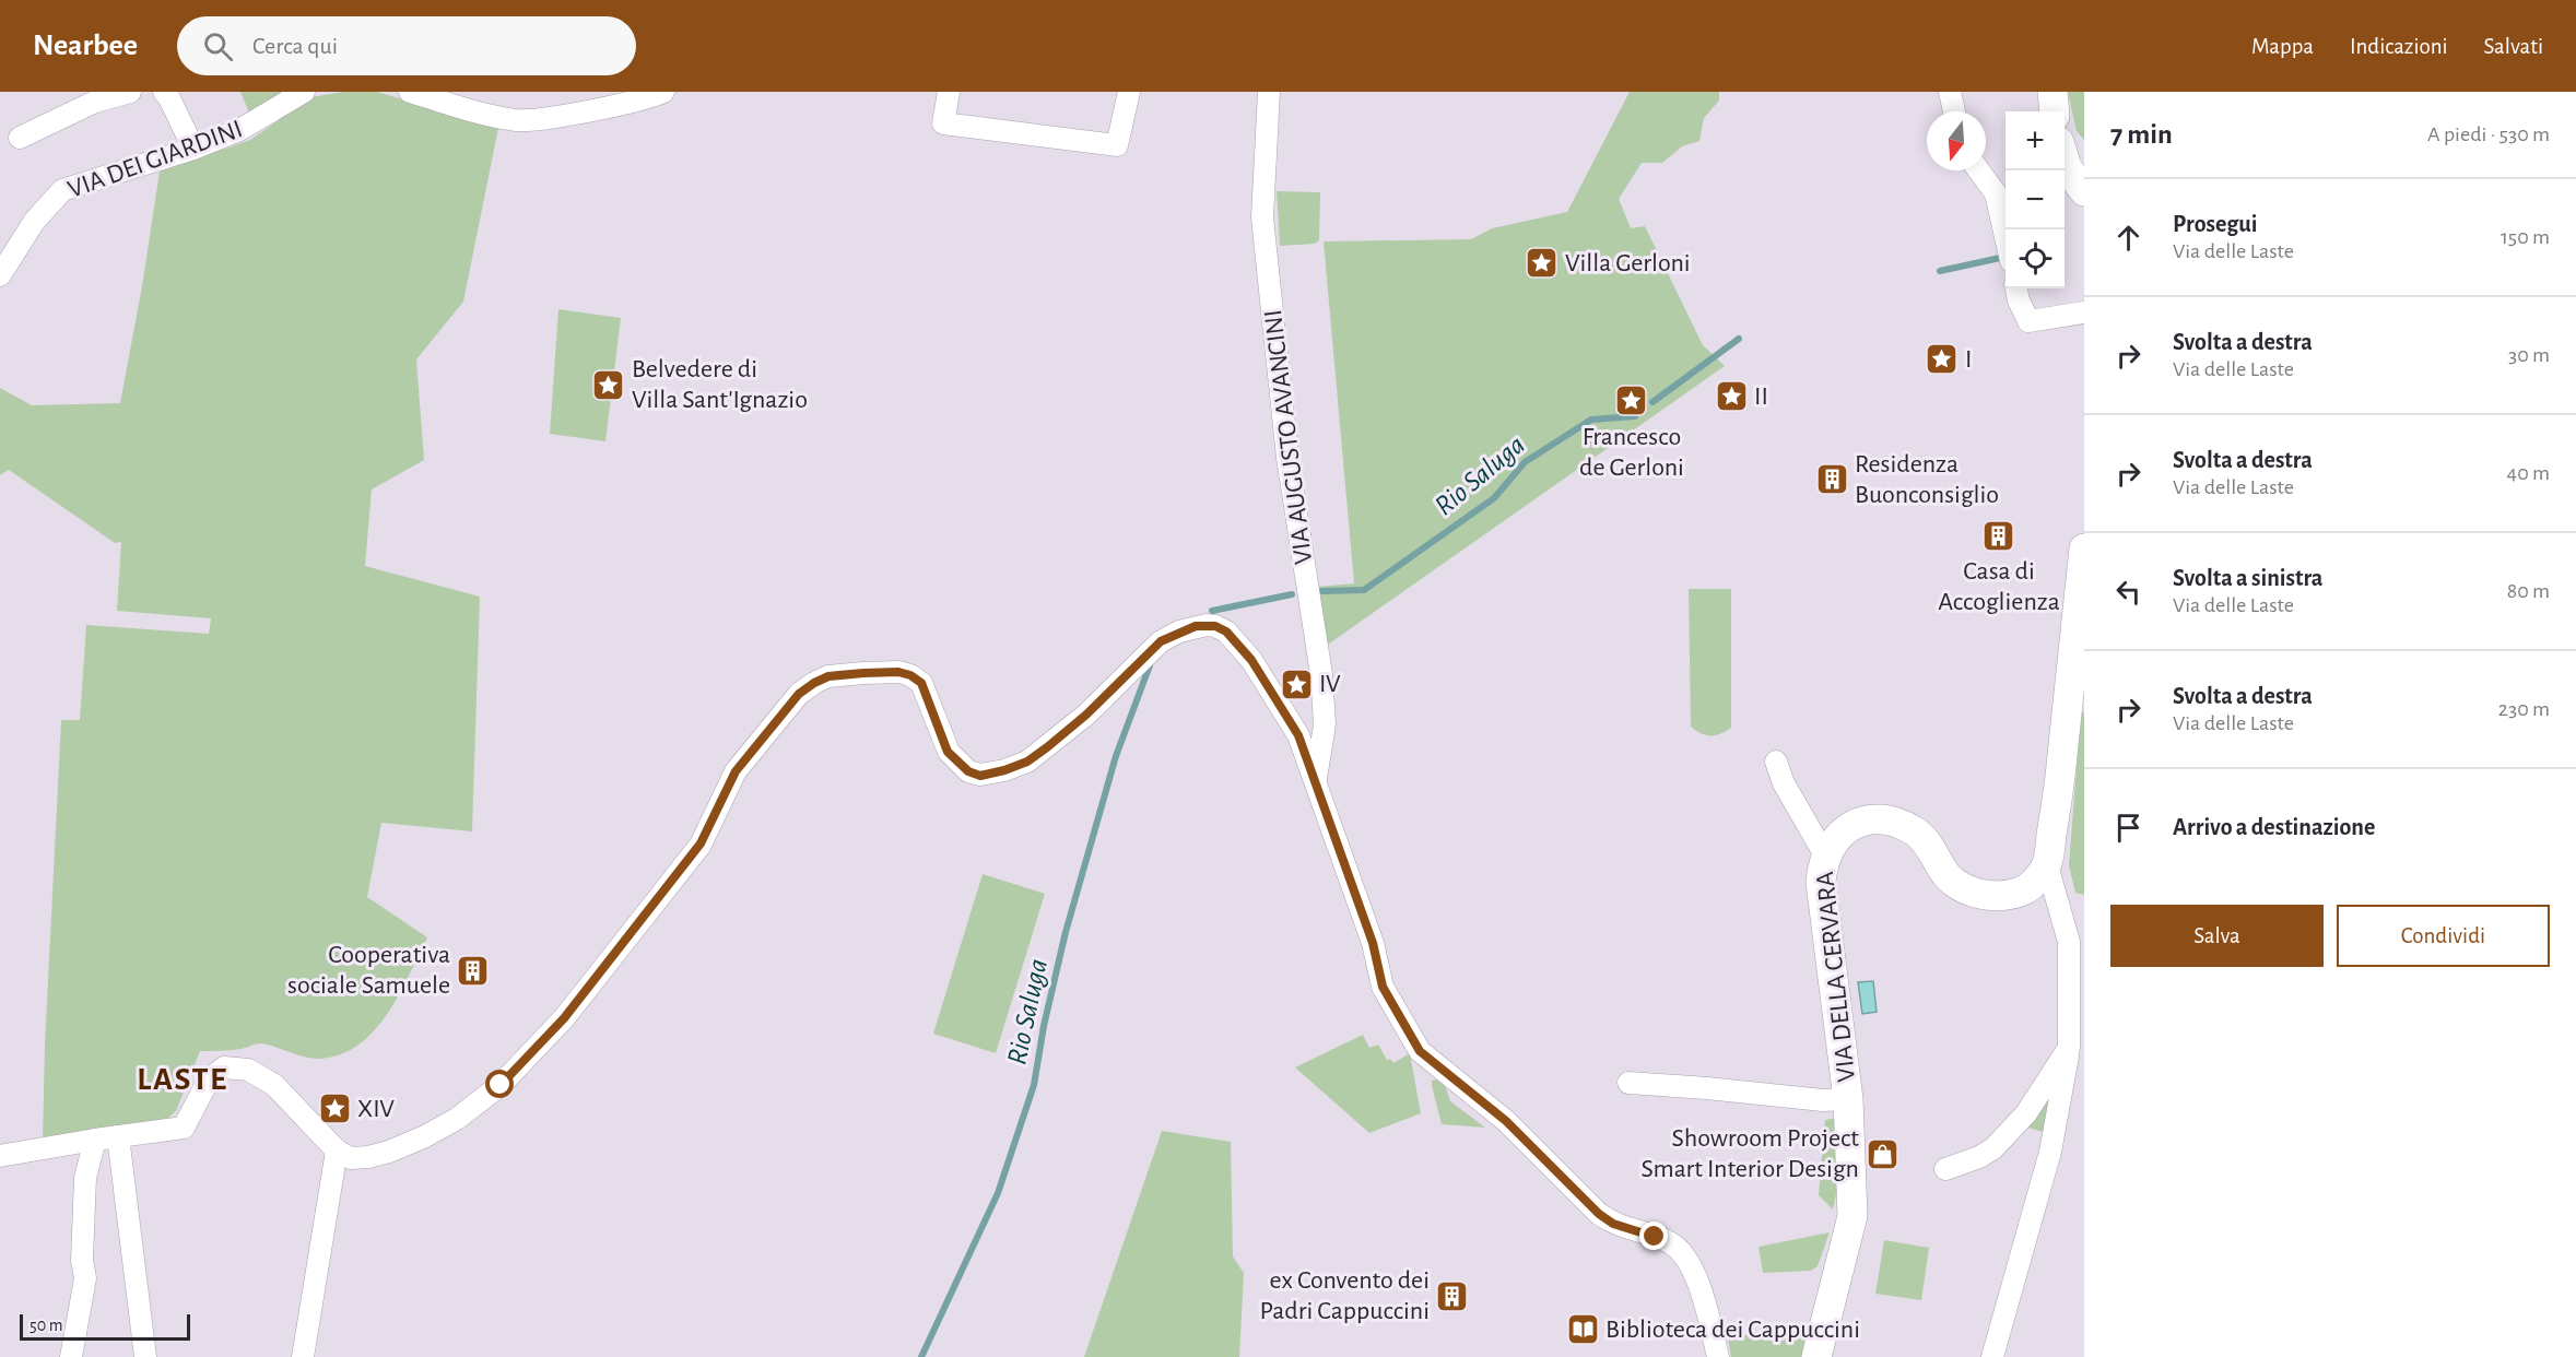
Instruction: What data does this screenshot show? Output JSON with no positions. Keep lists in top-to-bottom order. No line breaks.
{"streets":{"street":["VIA DEI GIARDINI","VIA AUGUSTO AVANCINI","VIA DELLA CERVARA"]},"districts":["LASTE"],"water":["Rio Saluga"],"places":{"place":["Villa Gerloni","I","Belvedere di Villa Sant'Ignazio","II","Francesco de Gerloni","IV","XIV"],"building":["Residenza Buonconsiglio","Casa di Accoglienza","Cooperativa sociale Samuele","ex Convento dei Padri Cappuccini"],"shop":["Showroom Project Smart Interior Design"],"library":["Biblioteca dei Cappuccini"]},"scale_bar":"50 m","north":"bottom","page":{"header":"Nearbee","search":"Cerca qui","nav":["Mappa","Indicazioni","Salvati"],"heading":["7 min","A piedi · 530 m"],"map_buttons":["+","−"],"list":[["Prosegui","Via delle Laste","150 m"],["Svolta a destra","Via delle Laste","30 m"],["Svolta a destra","Via delle Laste","40 m"],["Svolta a sinistra","Via delle Laste","80 m"],["Svolta a destra","Via delle Laste","230 m"],"Arrivo a destinazione"],"buttons":["Salva","Condividi"],"scale":"50 m"}}
